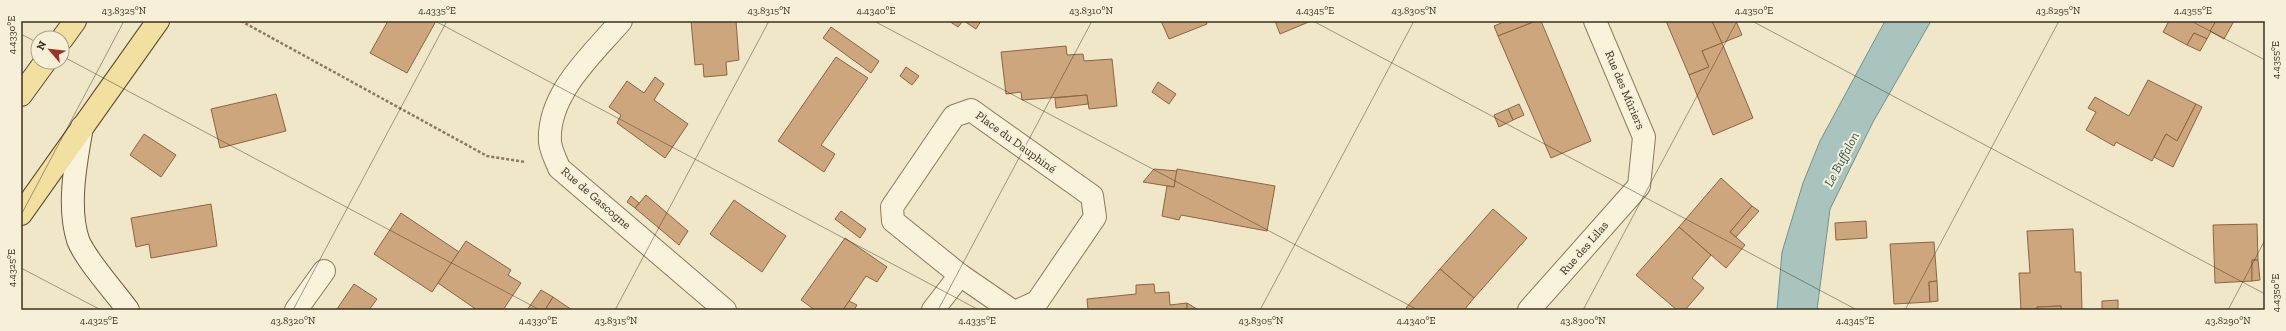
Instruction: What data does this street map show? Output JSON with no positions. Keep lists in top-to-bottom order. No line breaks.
{"streets":{"street":["Rue des Mûriers","Place du Dauphiné","Rue de Gascogne","Rue des Lilas"]},"crossings":[["Rue des Mûriers","Rue des Lilas"]],"water":["Le Buffalon"],"north":"top left","coordinates":["43.8325°N","4.4335°E","43.8315°N","4.4340°E","43.8310°N","4.4345°E","43.8305°N","4.4350°E","43.8295°N","4.4355°E","4.4330°E","4.4325°E","43.8320°N","43.8300°N","43.8290°N"]}
